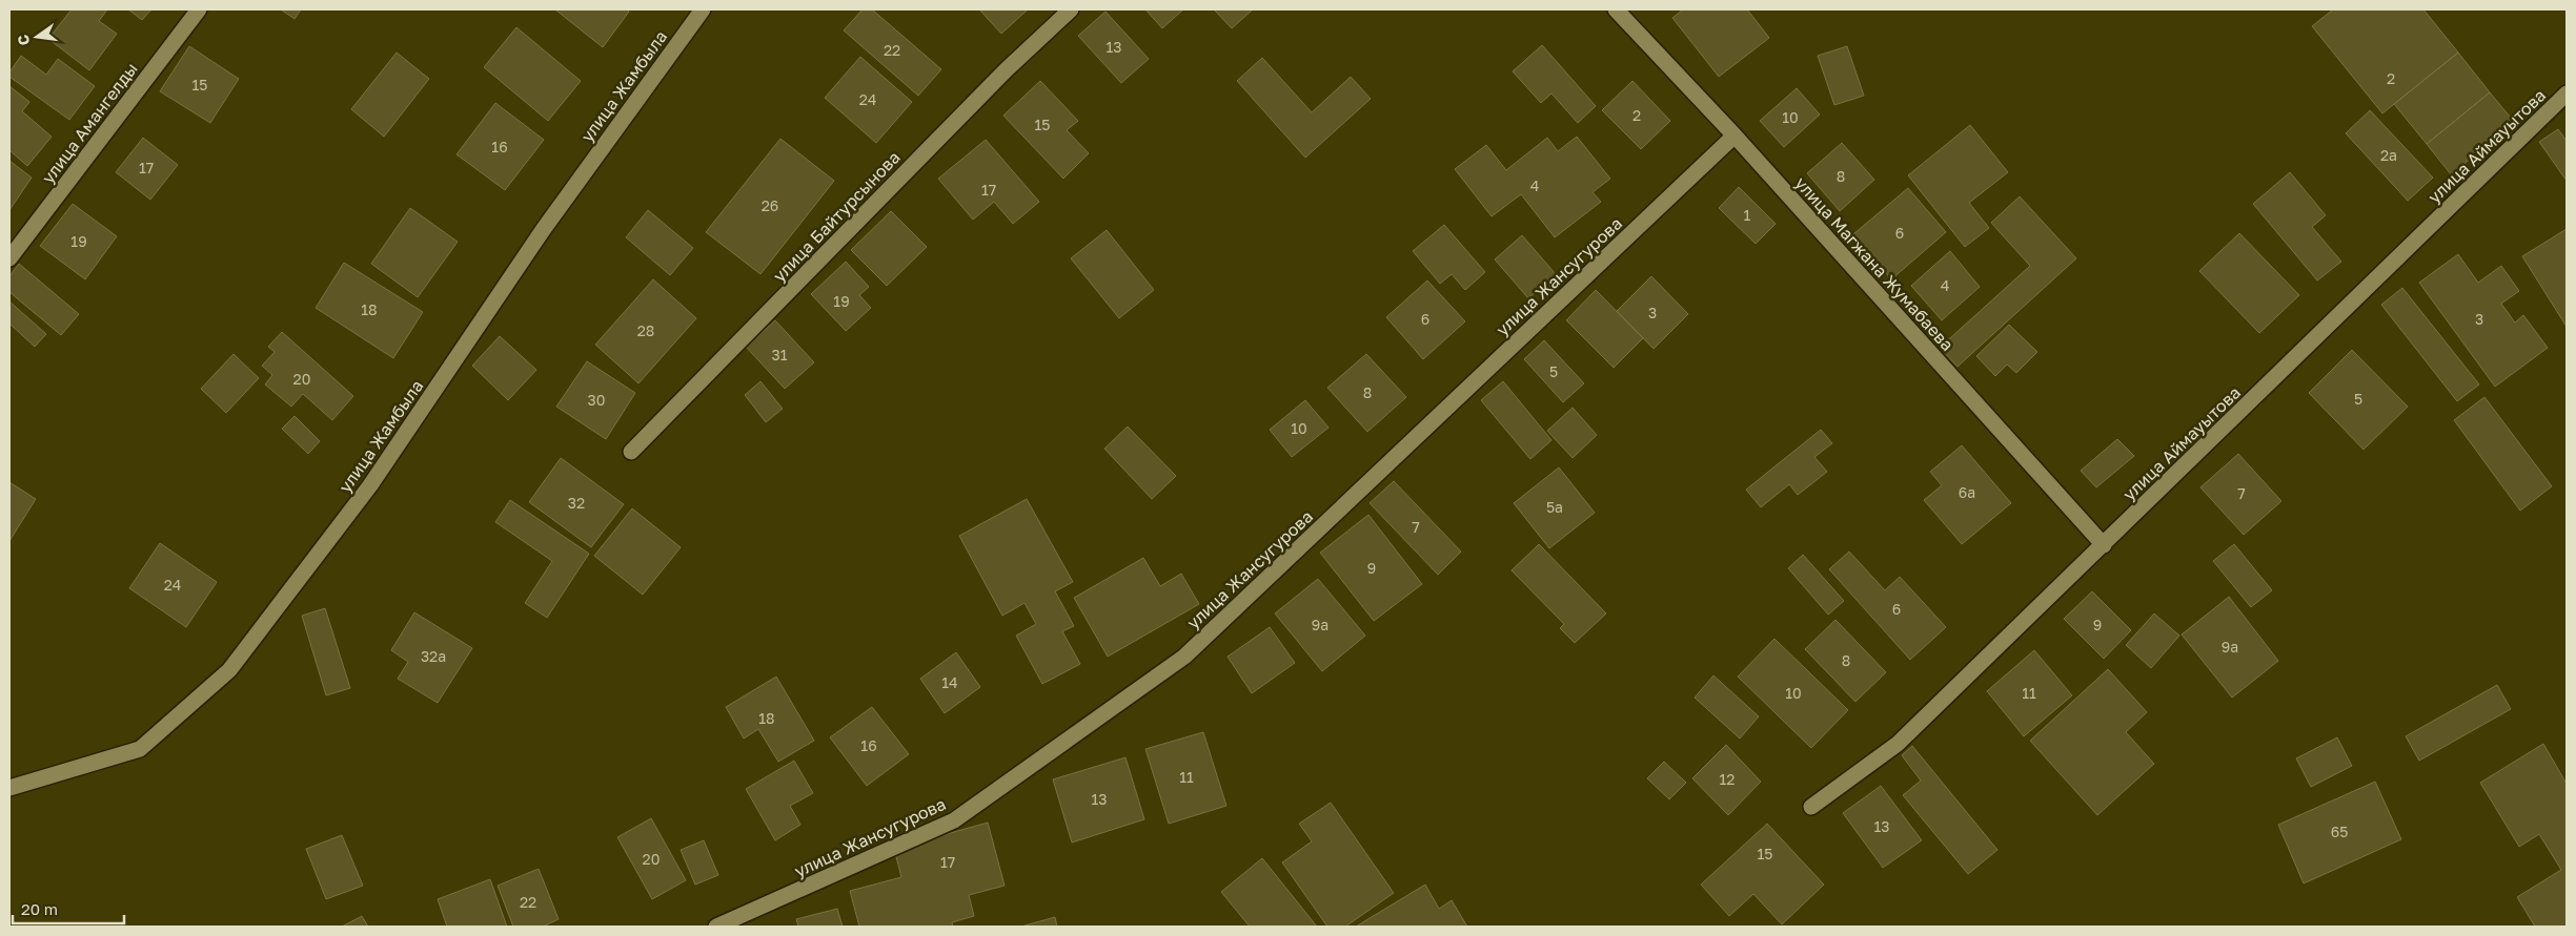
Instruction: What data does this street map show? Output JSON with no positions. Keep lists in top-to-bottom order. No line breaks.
{"streets":{"street":["улица Жамбыла","улица Амангелды","улица Аймауытова","улица Байтурсынова","улица Магжана Жумабаева","улица Жансугурова"]},"crossings":[["улица Аймауытова","улица Магжана Жумабаева"],["улица Магжана Жумабаева","улица Жансугурова"]],"house_numbers":["13","22","2","15","24","2","10","15","16","2а","17","8","4","17","26","1","6","19","4","19","18","3","6","3","28","31","5","20","8","5","30","10","6а","7","32","5а","7","9","24","6","9а","9","9а","32а","8","14","10","11","18","16","11","12","13","13","65","15","20","17","22"],"scale_bar":"20 m","north":"left"}
